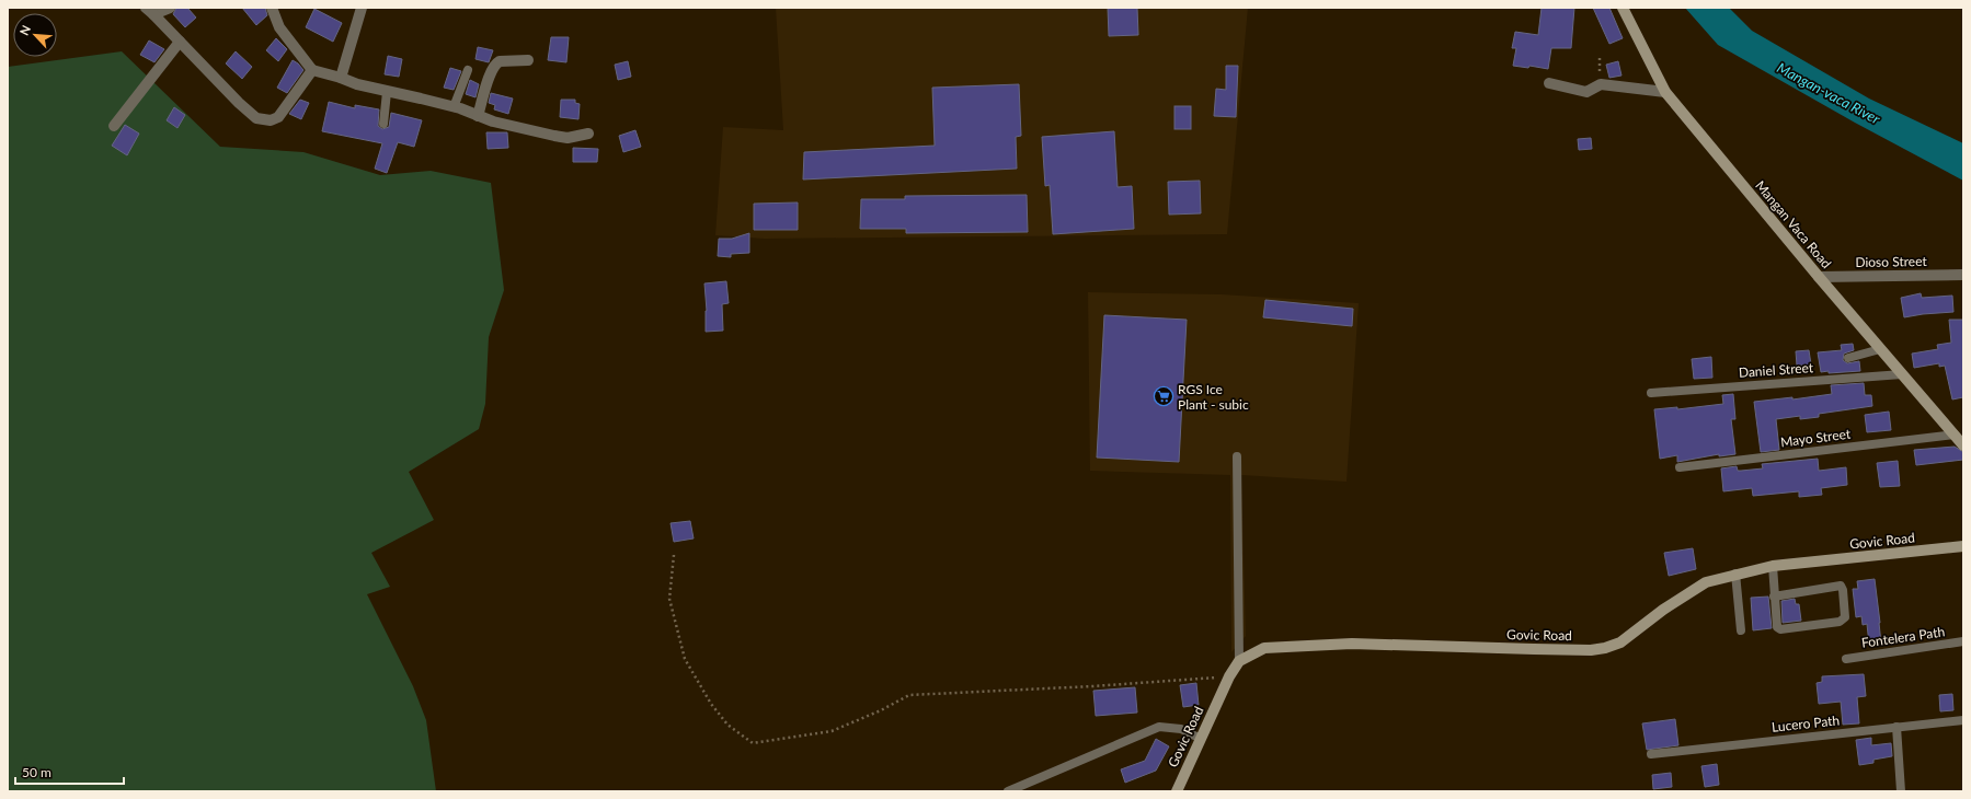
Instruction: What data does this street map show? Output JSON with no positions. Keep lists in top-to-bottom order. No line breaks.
{"streets":{"main road":["Mangan Vaca Road","Govic Road"],"street":["Dioso Street"],"lane":["Daniel Street","Mayo Street","Fontelera Path","Lucero Path"]},"crossings":[["Mangan Vaca Road","Dioso Street"],["Mangan Vaca Road","Daniel Street"],["Mangan Vaca Road","Mayo Street"]],"water":["Mangan-vaca River"],"places":{"supermarket":["RGS Ice Plant - subic"]},"scale_bar":"50 m","north":"top left"}
